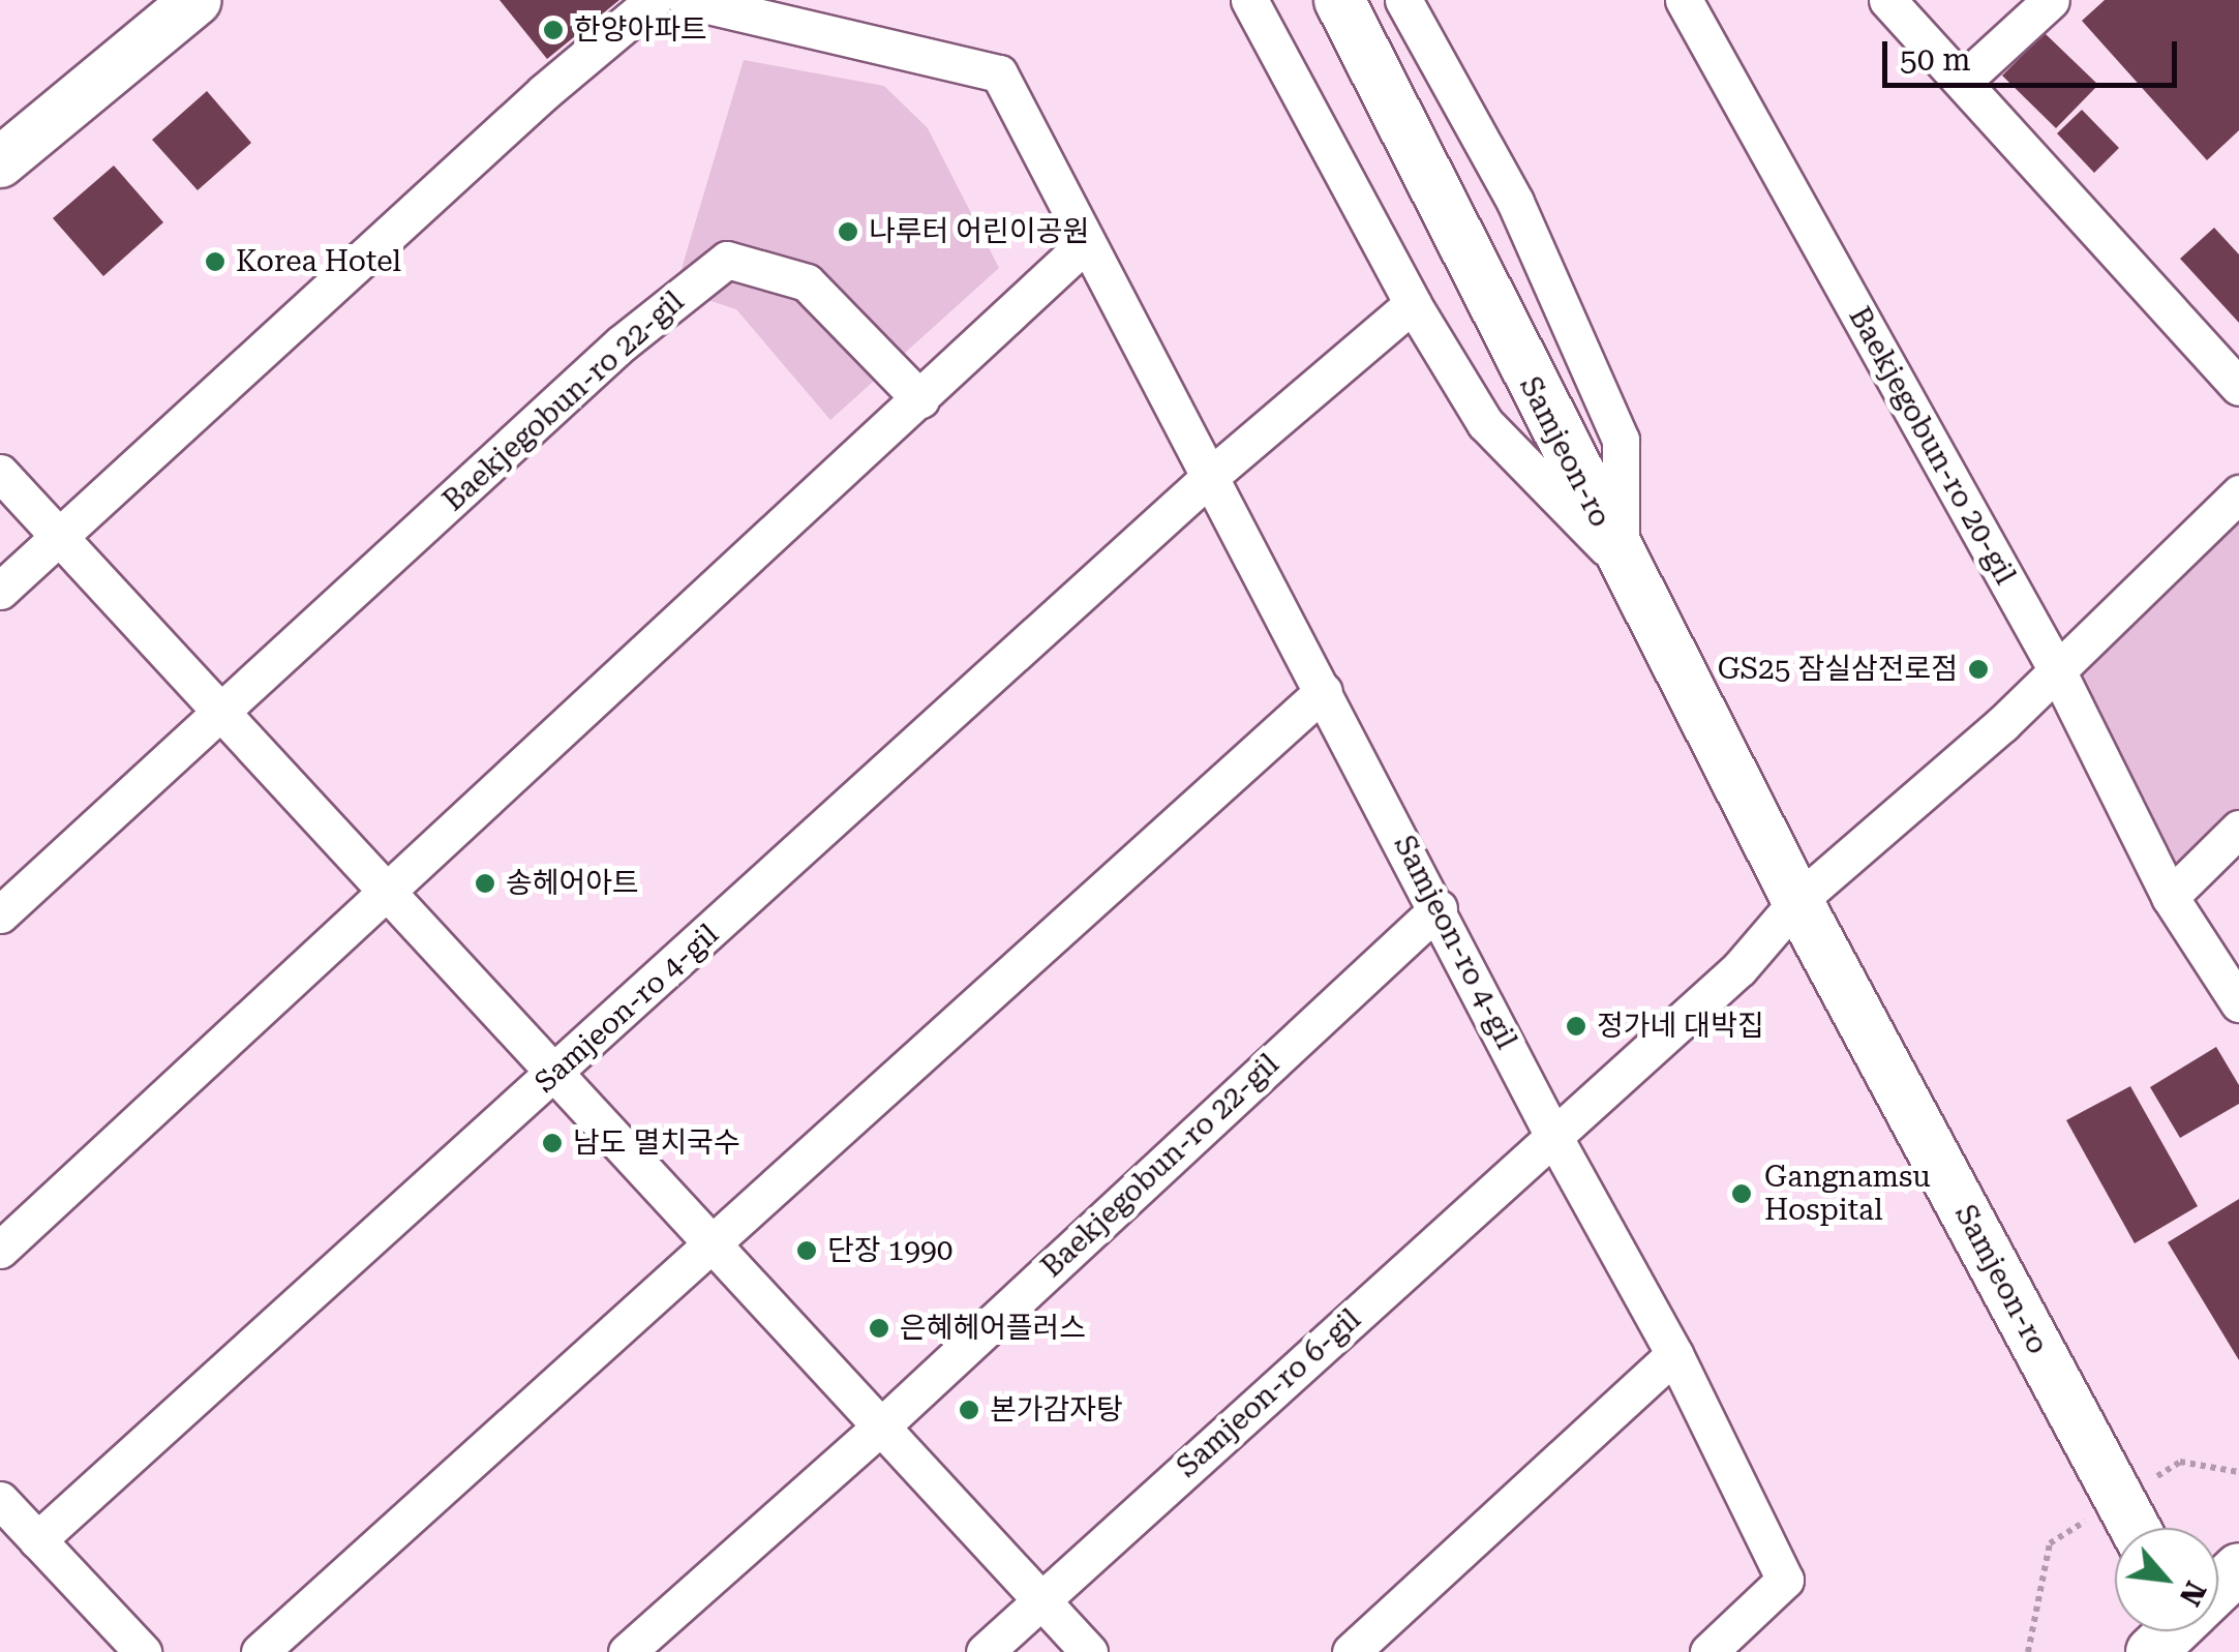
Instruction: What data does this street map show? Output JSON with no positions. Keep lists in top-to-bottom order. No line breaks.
{"streets":{"main road":["Samjeon-ro"],"street":["Baekjegobun-ro 22-gil","Baekjegobun-ro 20-gil","Samjeon-ro 4-gil","Samjeon-ro 6-gil"]},"crossings":[["Baekjegobun-ro 22-gil","Samjeon-ro 4-gil"],["Samjeon-ro","Samjeon-ro 6-gil"],["Samjeon-ro 4-gil","Samjeon-ro 6-gil"]],"places":["한양아파트","나루터 어린이공원","Korea Hotel","GS25 잠실삼전로점","송헤어아트","정가네 대박집","남도 멸치국수","Gangnamsu Hospital","단장 1990","은혜헤어플러스","본가감자탕"],"scale_bar":"50 m","north":"bottom right"}
